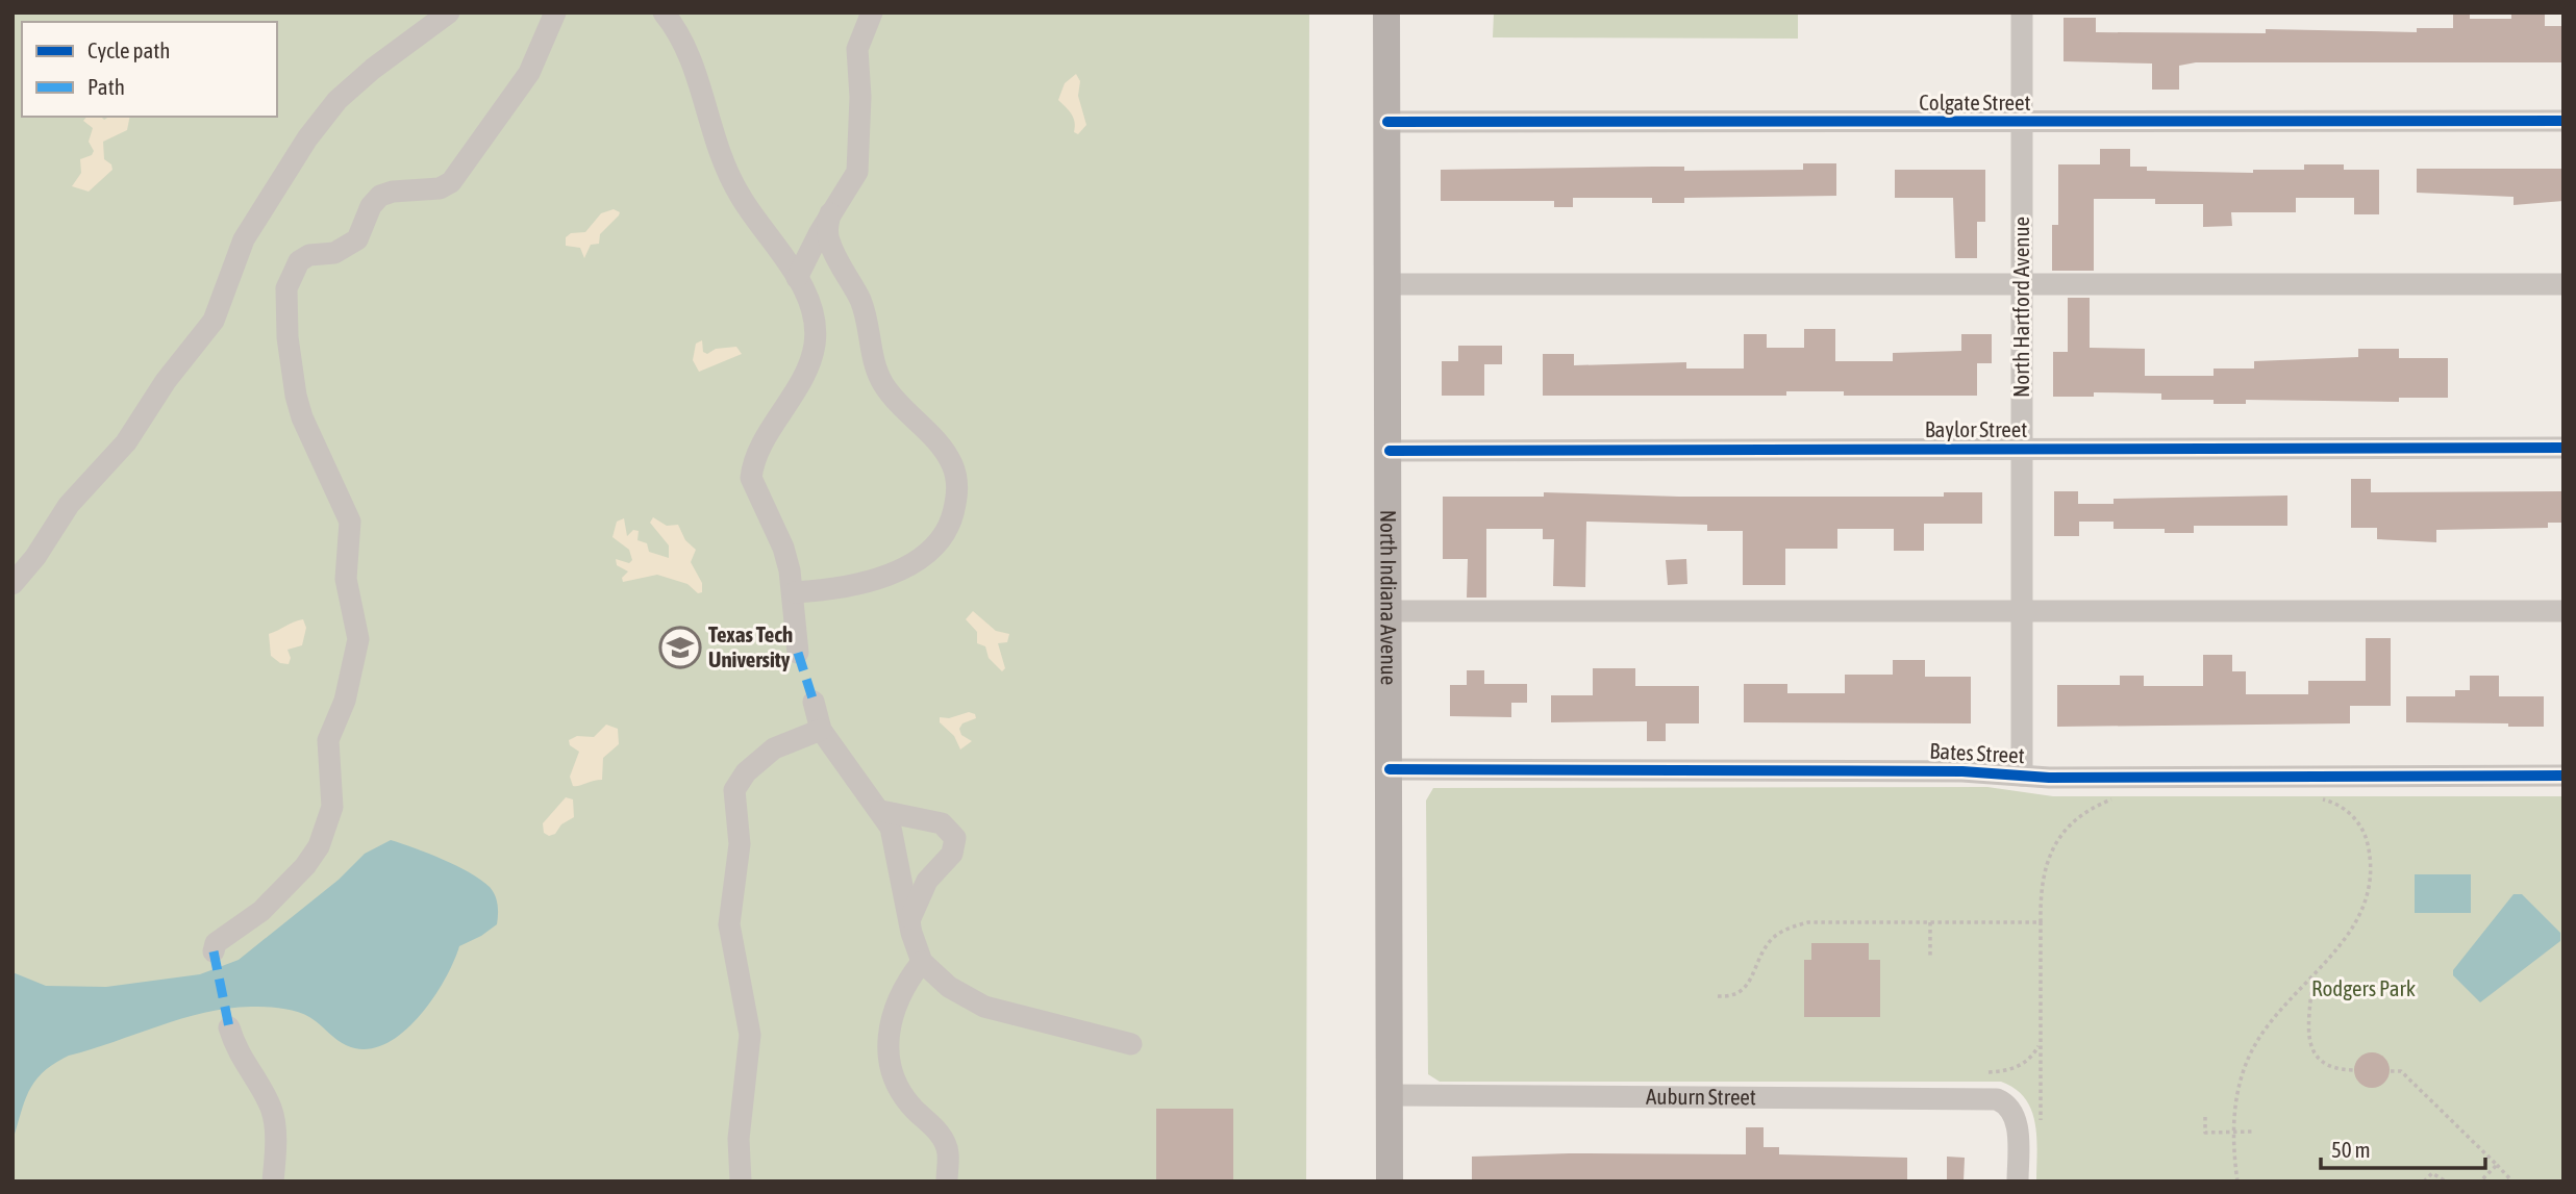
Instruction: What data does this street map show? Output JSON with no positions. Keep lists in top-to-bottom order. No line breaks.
{"streets":{"main road":["North Indiana Avenue"],"street":["Colgate Street","North Hartford Avenue","Baylor Street","Bates Street","Auburn Street"]},"crossings":[["Colgate Street","North Hartford Avenue"],["Colgate Street","North Indiana Avenue"],["North Hartford Avenue","Baylor Street"],["North Hartford Avenue","Bates Street"],["Baylor Street","North Indiana Avenue"],["North Indiana Avenue","Bates Street"],["North Indiana Avenue","Auburn Street"]],"parks":["Rodgers Park"],"places":{"school or university":["Texas Tech University"]},"legend":["Cycle path","Path"],"scale_bar":"50 m"}
